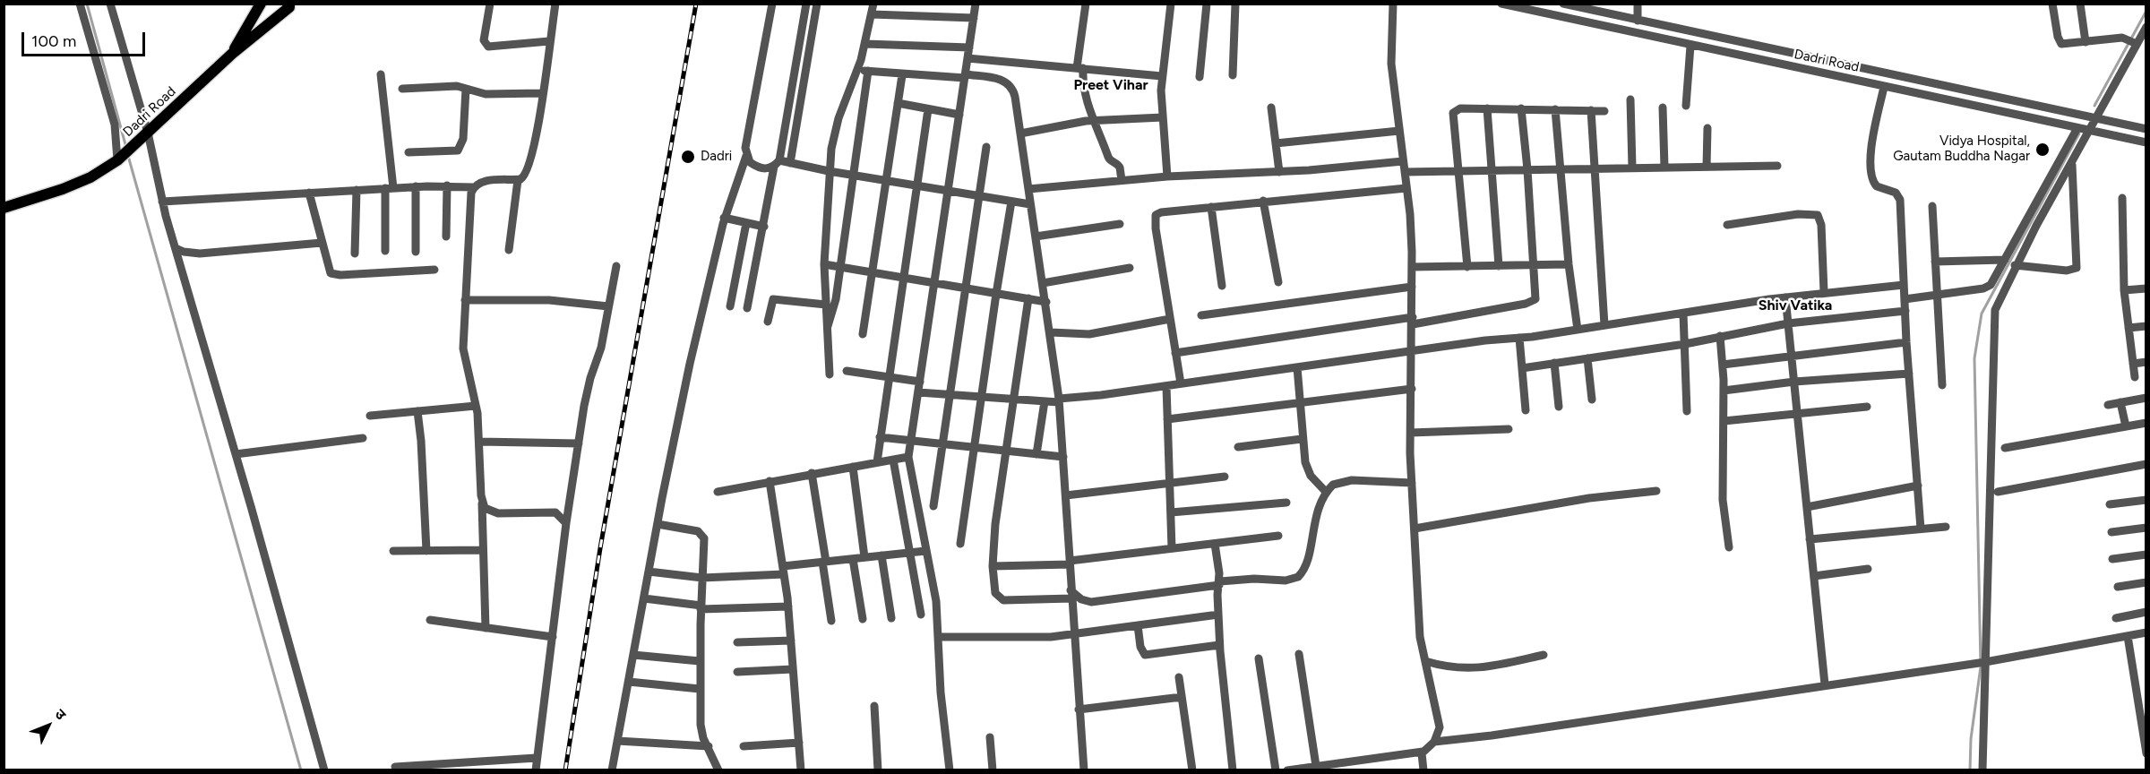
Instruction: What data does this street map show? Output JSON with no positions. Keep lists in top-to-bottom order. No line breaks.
{"streets":{"main road":["Dadri Road"]},"districts":["Preet Vihar","Shiv Vatika"],"places":["Vidya Hospital, Gautam Buddha Nagar","Dadri"],"scale_bar":"100 m","north":"top right"}
